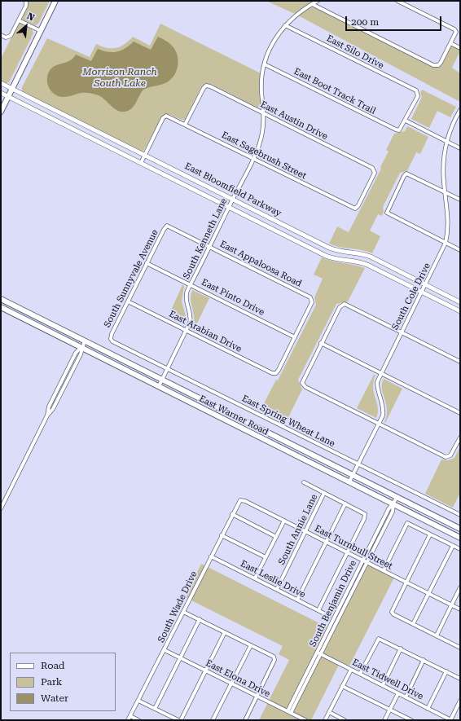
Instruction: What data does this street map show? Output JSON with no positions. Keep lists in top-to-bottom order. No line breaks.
{"streets":{"main road":["East Warner Road"],"street":["East Silo Drive","East Boot Track Trail","East Austin Drive","East Sagebrush Street","East Bloomfield Parkway","South Kenneth Lane","East Appaloosa Road","South Sunnyvale Avenue","South Cole Drive","East Pinto Drive","East Arabian Drive","East Spring Wheat Lane","South Annie Lane","East Turnbull Street","East Leslie Drive","South Benjamin Drive","South Wade Drive","East Elona Drive","East Tidwell Drive"]},"crossings":[["East Silo Drive","East Boot Track Trail"],["East Silo Drive","South Kenneth Lane"],["East Boot Track Trail","South Kenneth Lane"],["East Austin Drive","East Sagebrush Street"],["East Austin Drive","South Kenneth Lane"],["East Sagebrush Street","East Bloomfield Parkway"],["East Sagebrush Street","South Kenneth Lane"],["East Bloomfield Parkway","South Kenneth Lane"],["East Bloomfield Parkway","South Cole Drive"],["South Kenneth Lane","East Appaloosa Road"],["South Kenneth Lane","East Pinto Drive"],["South Kenneth Lane","East Arabian Drive"],["South Kenneth Lane","East Warner Road"],["South Kenneth Lane","East Spring Wheat Lane"],["East Appaloosa Road","South Sunnyvale Avenue"],["East Appaloosa Road","East Pinto Drive"],["East Appaloosa Road","East Arabian Drive"],["South Sunnyvale Avenue","East Pinto Drive"],["South Sunnyvale Avenue","East Arabian Drive"],["South Sunnyvale Avenue","East Spring Wheat Lane"],["South Cole Drive","East Warner Road"],["South Cole Drive","East Spring Wheat Lane"],["East Pinto Drive","East Arabian Drive"],["East Warner Road","South Benjamin Drive"],["South Annie Lane","East Turnbull Street"],["South Annie Lane","East Leslie Drive"],["East Turnbull Street","South Benjamin Drive"],["East Turnbull Street","South Wade Drive"],["East Leslie Drive","South Wade Drive"],["South Benjamin Drive","East Elona Drive"],["South Benjamin Drive","East Tidwell Drive"],["South Wade Drive","East Elona Drive"]],"water":["Morrison Ranch South Lake"],"legend":["Road","Park","Water"],"scale_bar":"200 m","north":"top right"}
